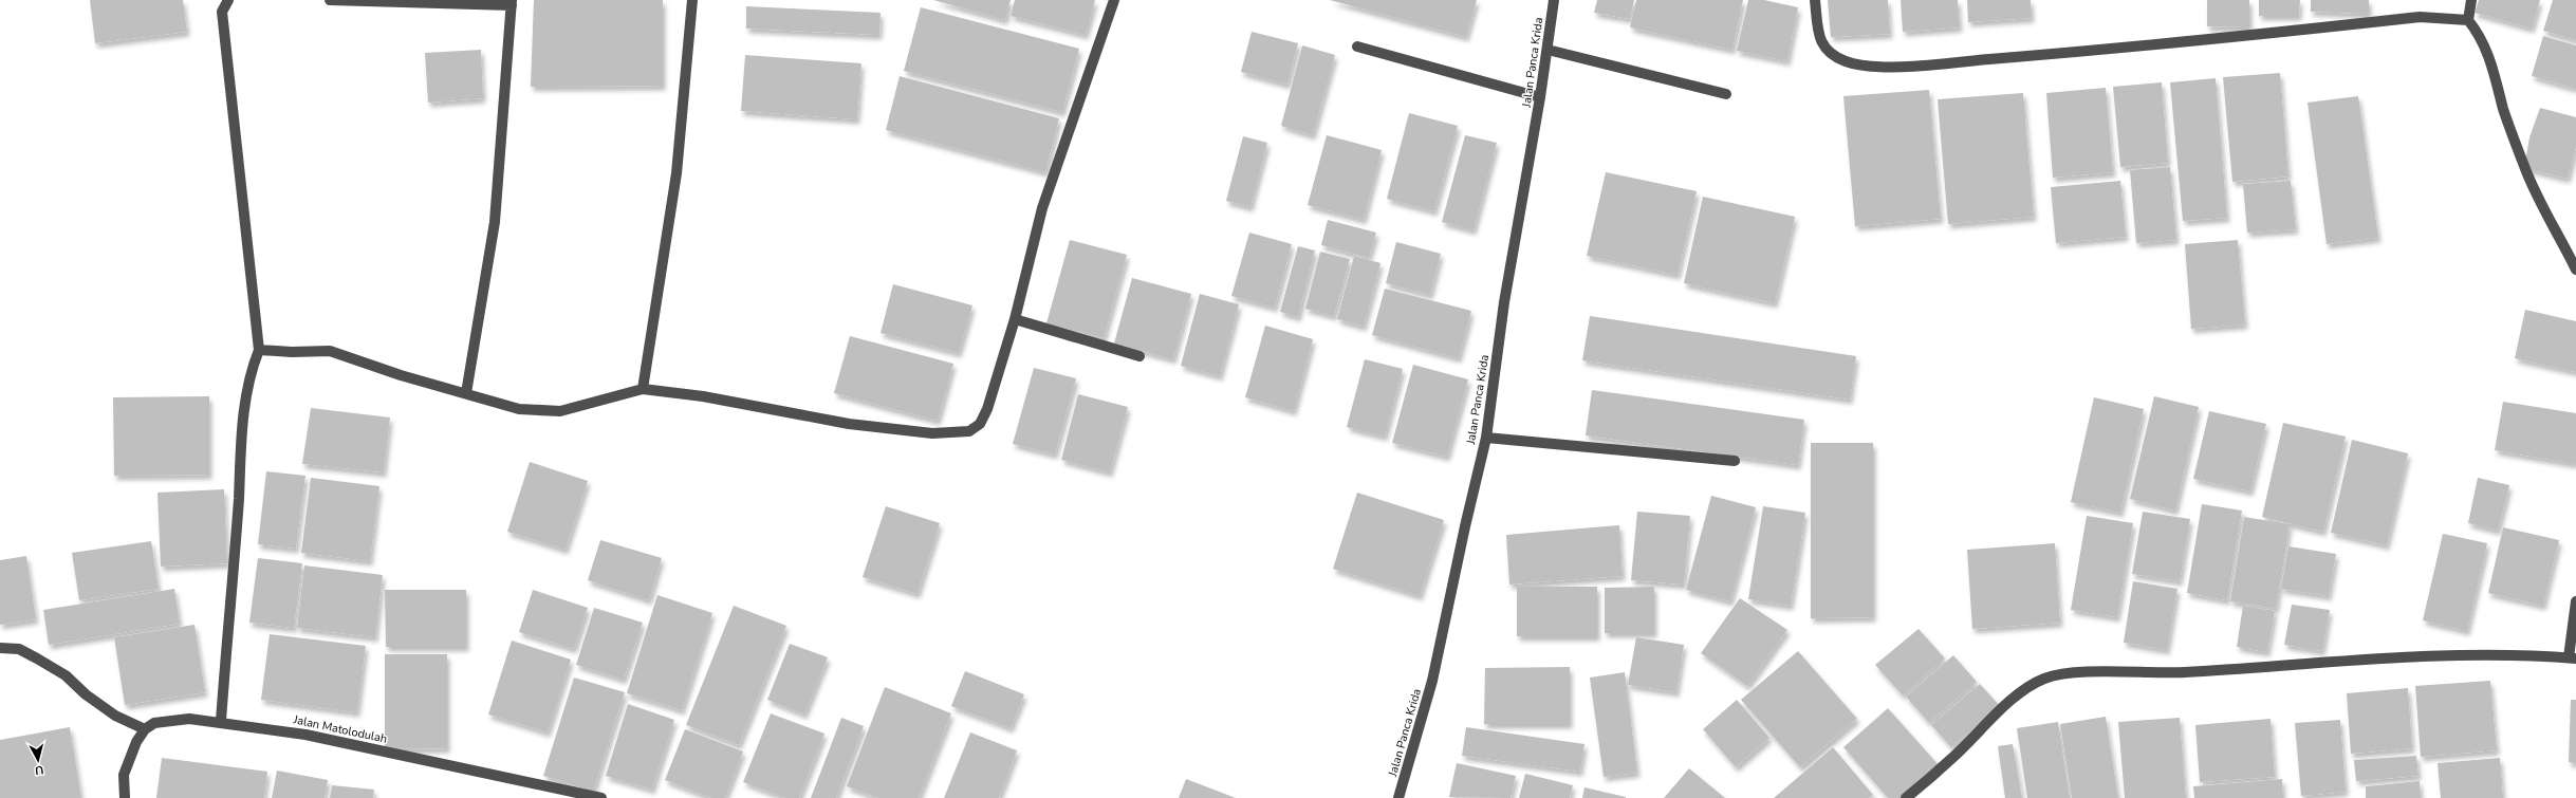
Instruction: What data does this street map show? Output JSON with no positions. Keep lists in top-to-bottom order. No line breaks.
{"streets":{"street":["Jalan Panca Krida","Jalan Matolodulah"]},"north":"bottom"}
